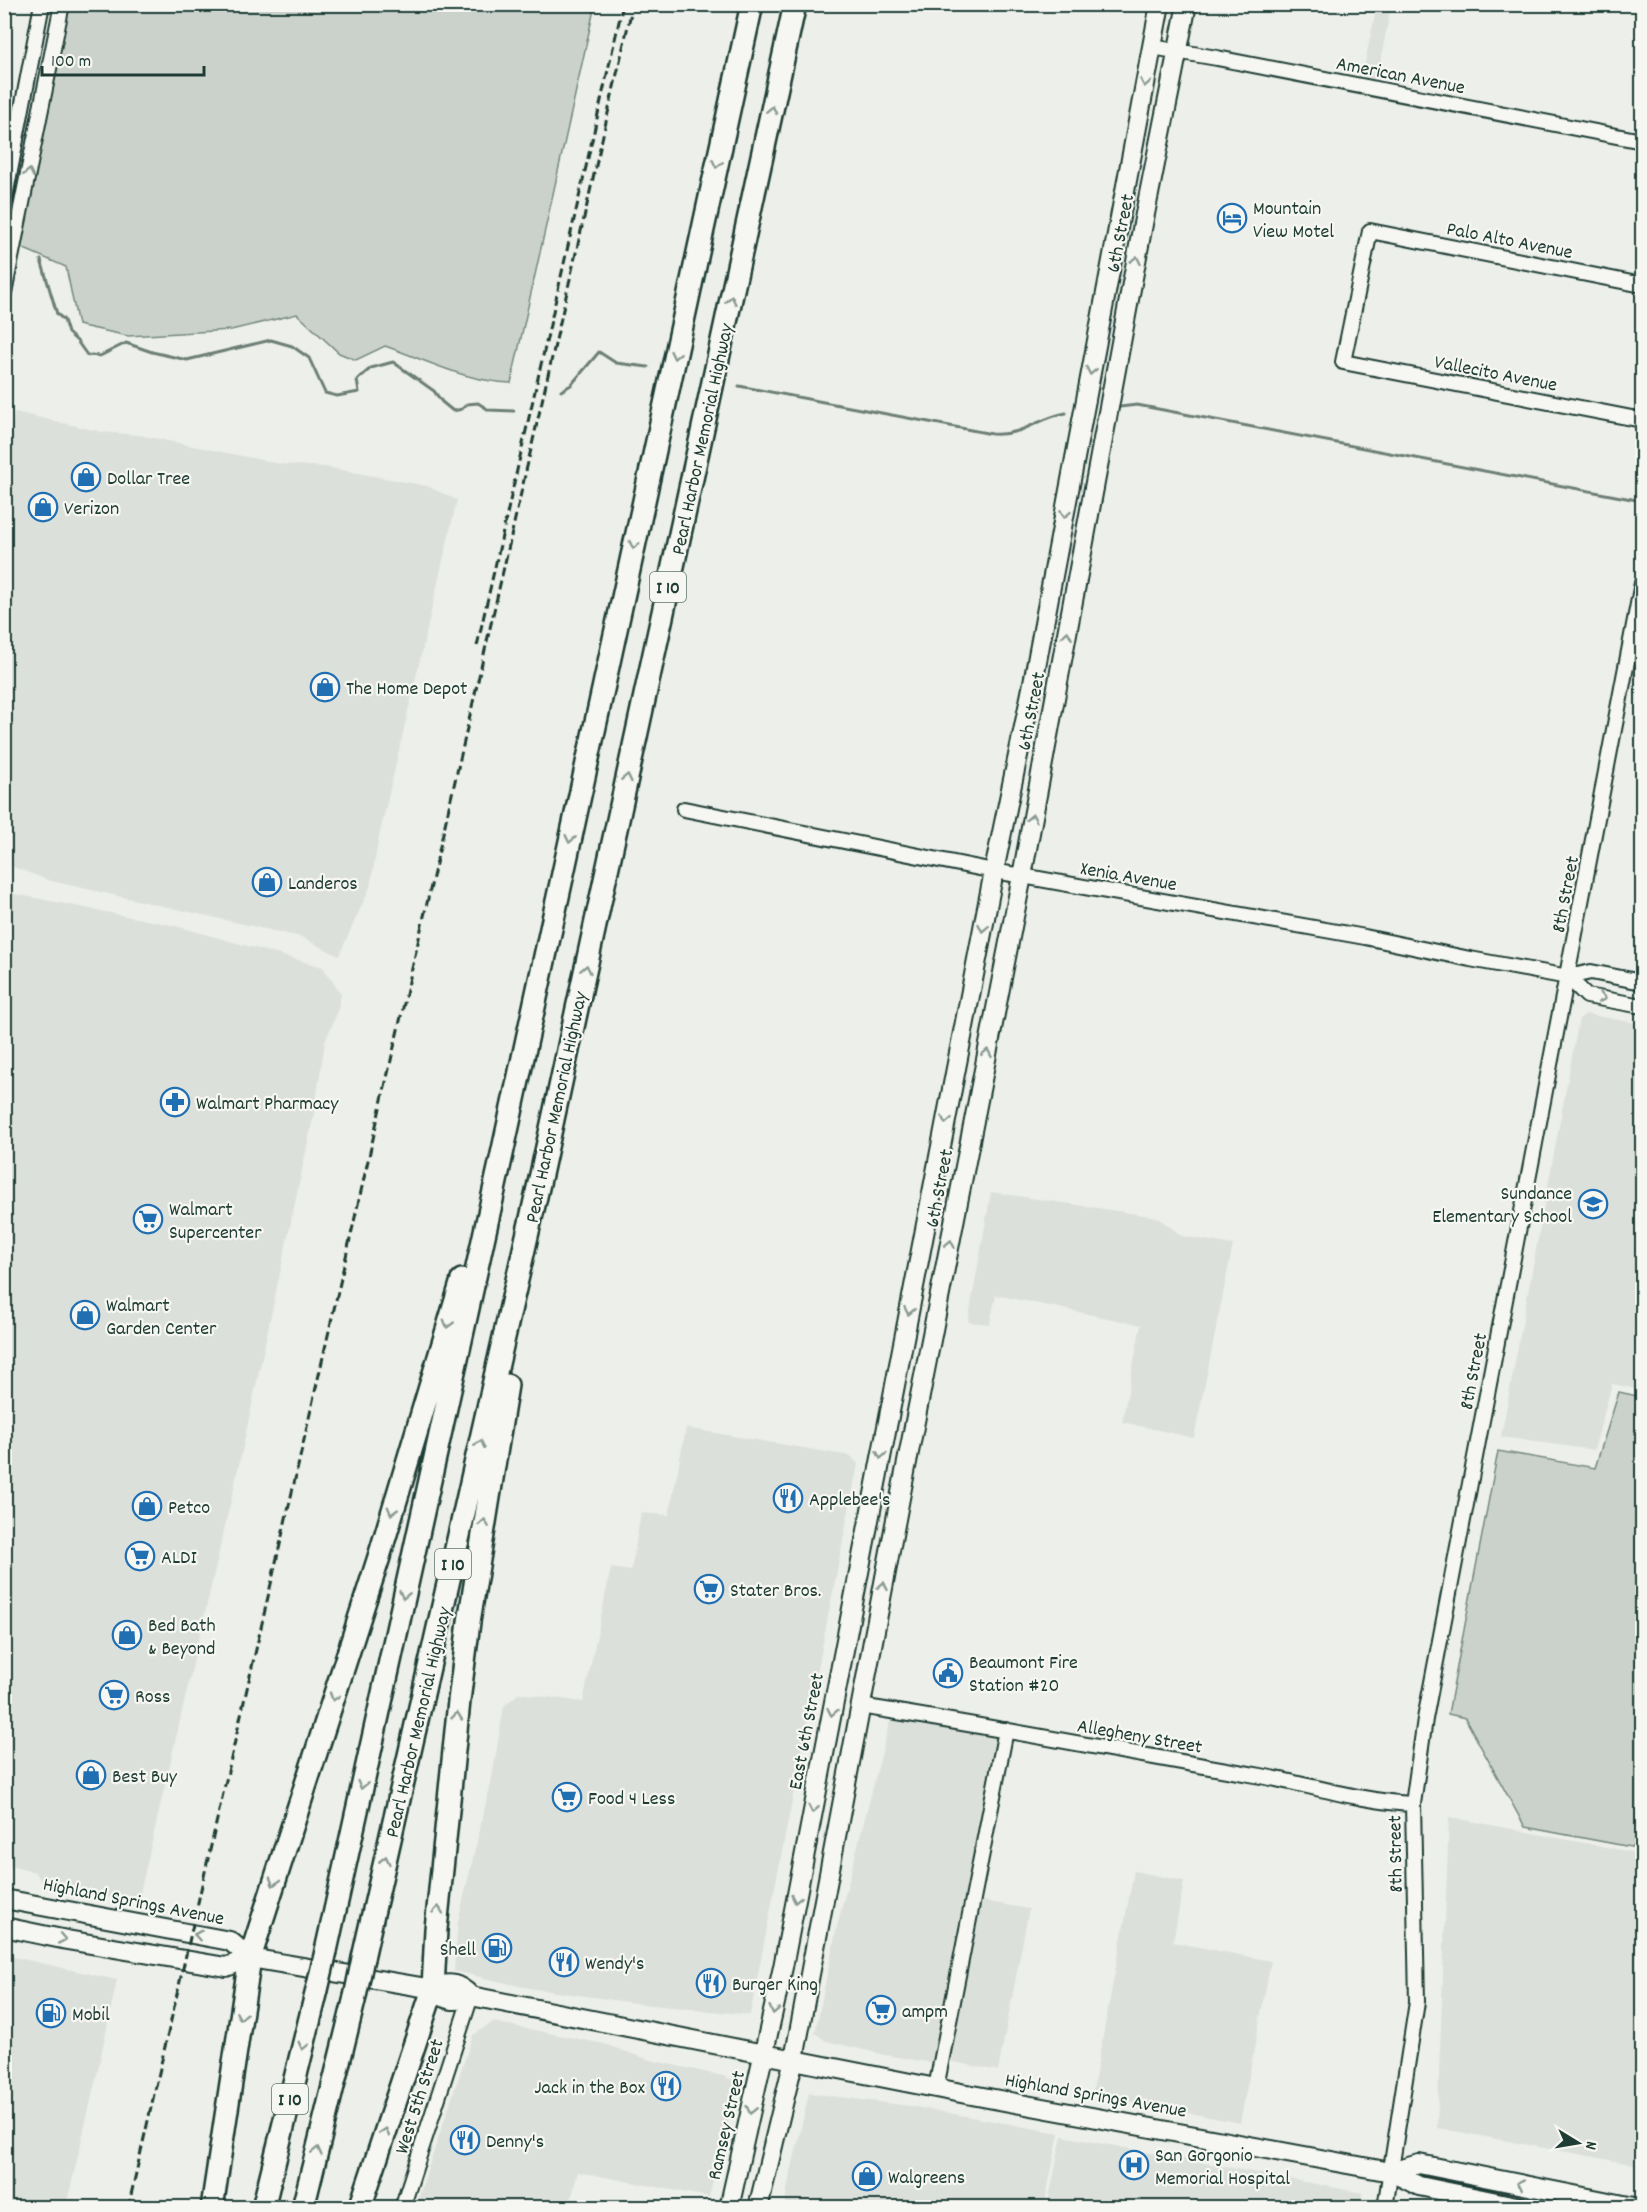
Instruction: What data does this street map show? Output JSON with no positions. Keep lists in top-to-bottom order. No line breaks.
{"streets":{"highway":["Pearl Harbor Memorial Highway","I 10"],"main road":["6th Street","East 6th Street","Highland Springs Avenue","Ramsey Street"],"street":["American Avenue","Palo Alto Avenue","Vallecito Avenue","Xenia Avenue","8th Street","Allegheny Street","West 5th Street"]},"crossings":[["American Avenue","6th Street"],["6th Street","Xenia Avenue"],["6th Street","East 6th Street"],["6th Street","Allegheny Street"],["Palo Alto Avenue","Vallecito Avenue"],["Xenia Avenue","8th Street"],["8th Street","Allegheny Street"],["8th Street","Highland Springs Avenue"],["East 6th Street","Highland Springs Avenue"],["East 6th Street","Ramsey Street"],["Highland Springs Avenue","West 5th Street"],["Highland Springs Avenue","Ramsey Street"]],"places":{"hotel":["Mountain View Motel"],"shop":["Dollar Tree","Verizon","The Home Depot","Landeros","Walmart Garden Center","Petco","Bed Bath & Beyond","Best Buy","Walgreens"],"pharmacy":["Walmart Pharmacy"],"school or university":["Sundance Elementary School"],"supermarket":["Walmart Supercenter","ALDI","Stater Bros.","Ross","Food 4 Less","ampm"],"restaurant":["Applebee's","Wendy's","Burger King","Jack in the Box","Denny's"],"public building":["Beaumont Fire Station #20"],"fuel station":["Shell","Mobil"],"hospital":["San Gorgonio Memorial Hospital"]},"scale_bar":"100 m","north":"right"}
